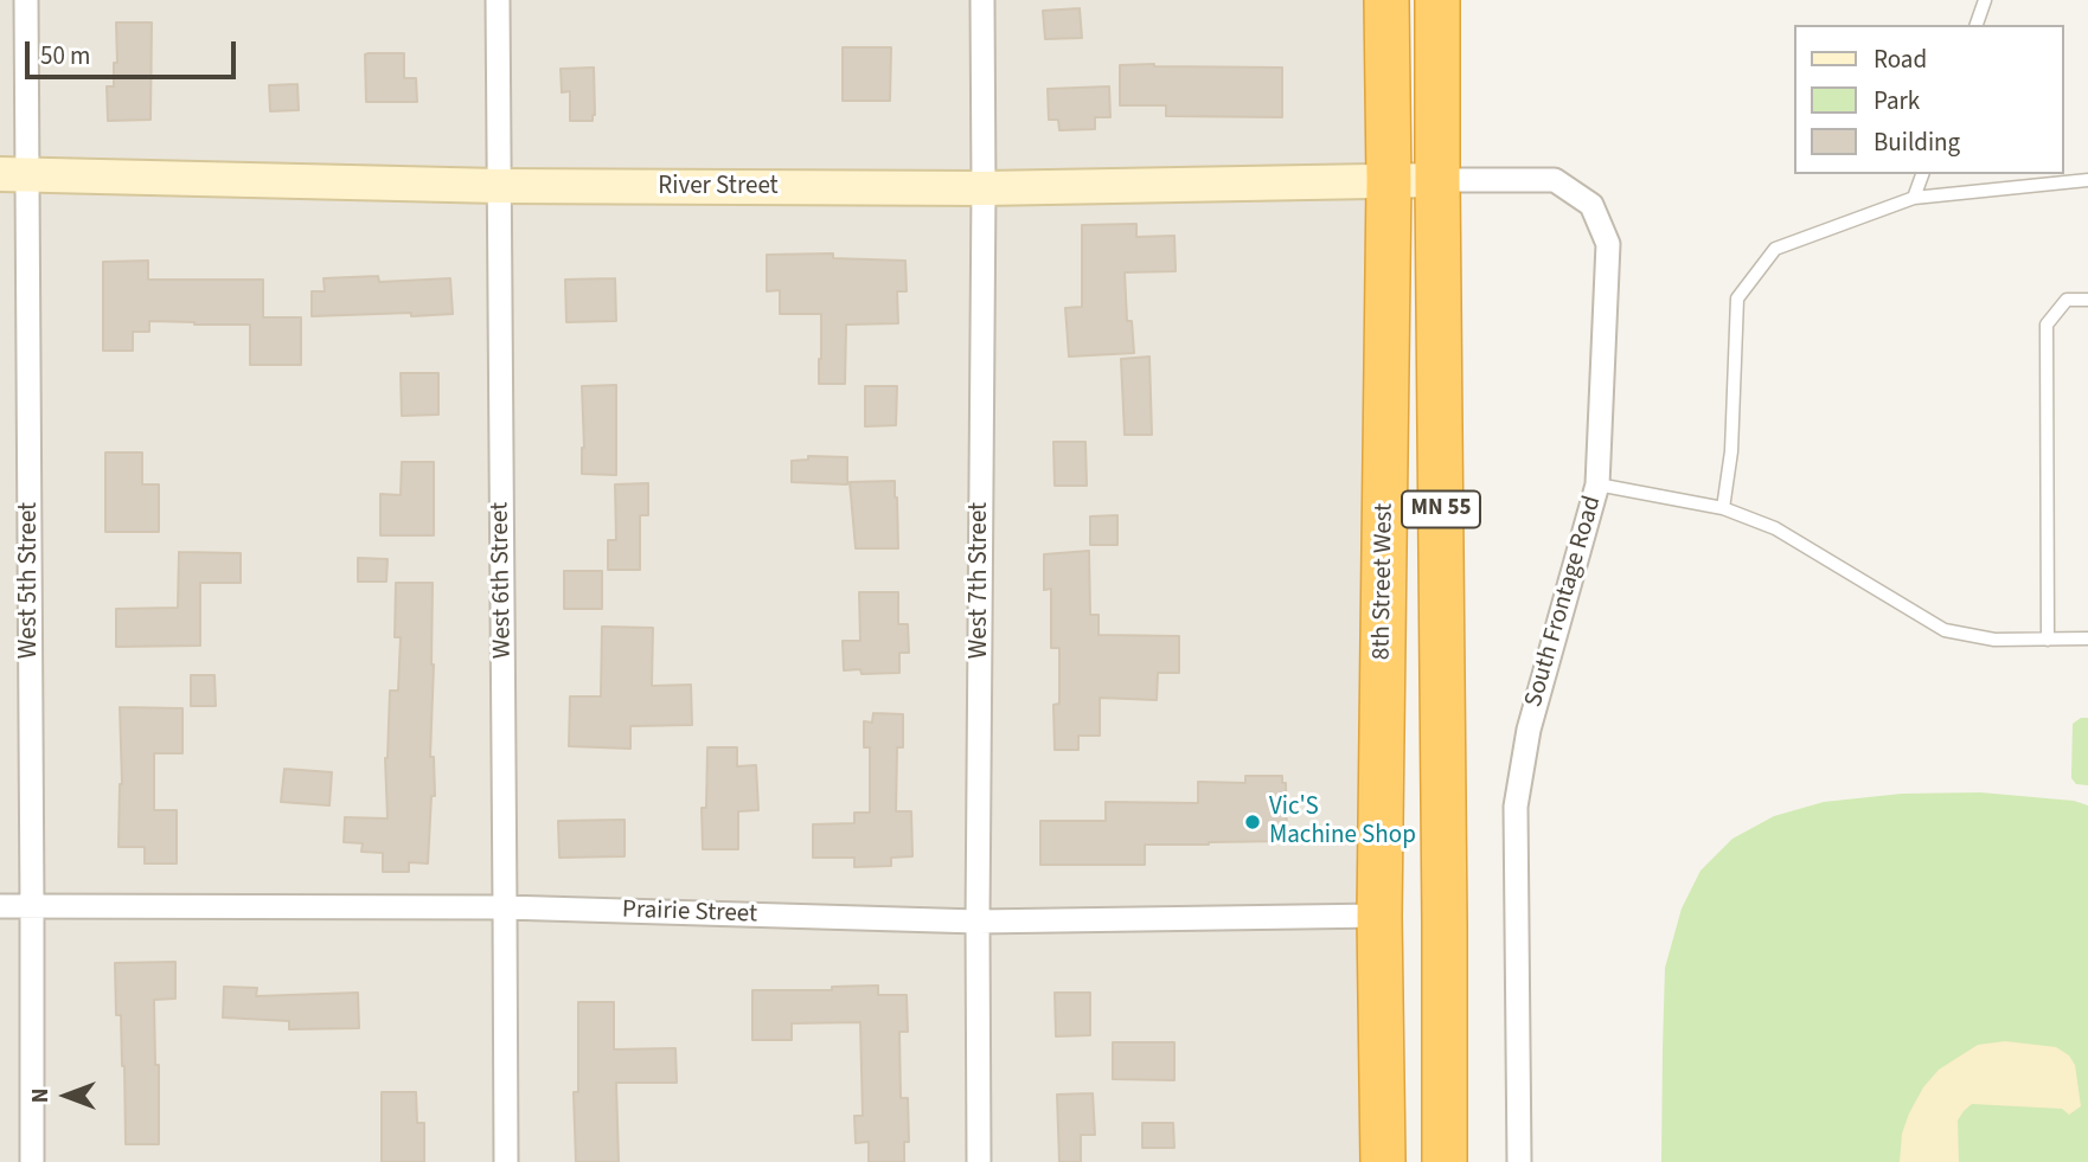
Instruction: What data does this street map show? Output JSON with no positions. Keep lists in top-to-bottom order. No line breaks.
{"streets":{"highway":["MN 55","8th Street West"],"street":["River Street","West 5th Street","West 6th Street","West 7th Street","South Frontage Road","Prairie Street"]},"crossings":[["River Street","MN 55"],["River Street","West 5th Street"],["River Street","West 6th Street"],["River Street","West 7th Street"],["River Street","8th Street West"],["River Street","South Frontage Road"],["MN 55","South Frontage Road"],["West 5th Street","Prairie Street"],["West 6th Street","Prairie Street"],["West 7th Street","Prairie Street"],["8th Street West","Prairie Street"]],"places":["Vic'S Machine Shop"],"legend":["Road","Park","Building"],"scale_bar":"50 m","north":"left"}
